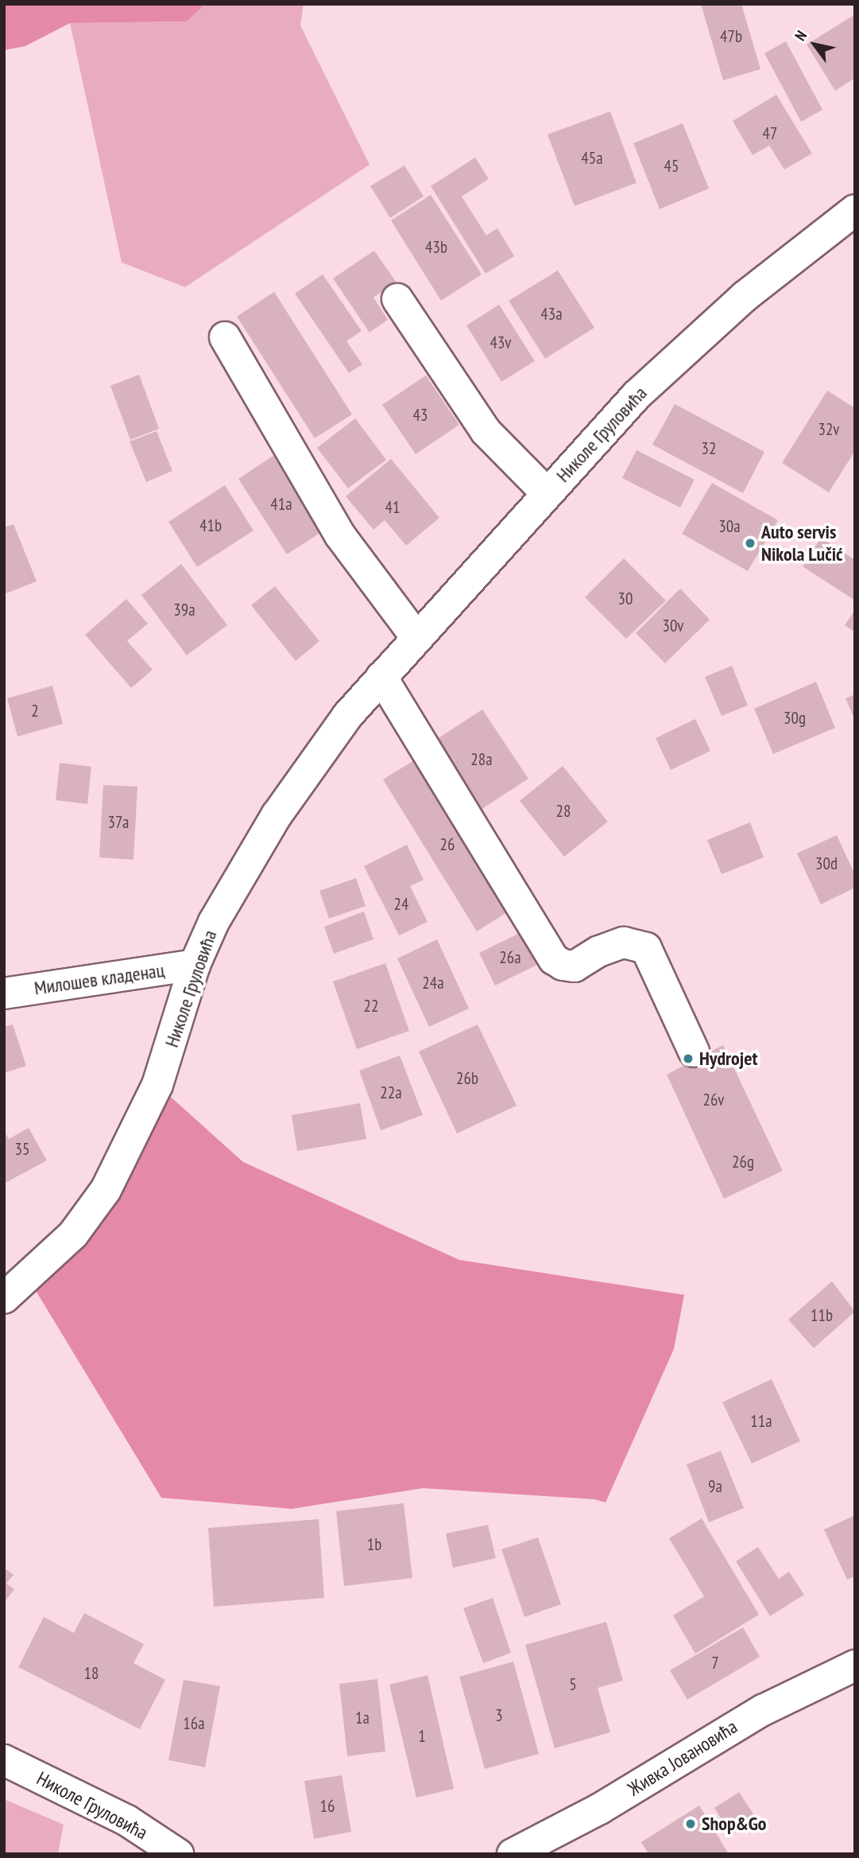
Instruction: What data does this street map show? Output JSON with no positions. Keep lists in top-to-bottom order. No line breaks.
{"streets":{"street":["Николе Груловића","Милошев кладенац","Живка Јовановића"]},"crossings":[["Николе Груловића","Милошев кладенац"]],"places":["Auto servis Nikola Lučić","Hydrojet","Shop&Go"],"house_numbers":["47b","47","45a","45","43b","43a","43v","43","32v","32","41a","41","41b","30a","30","39a","30v","2","30g","28a","28","37a","26","30d","24","26a","24a","22","26b","22a","26v","35","26g","11b","11a","9a","1b","7","18","5","3","1a","16a","1","16"],"north":"top left"}
